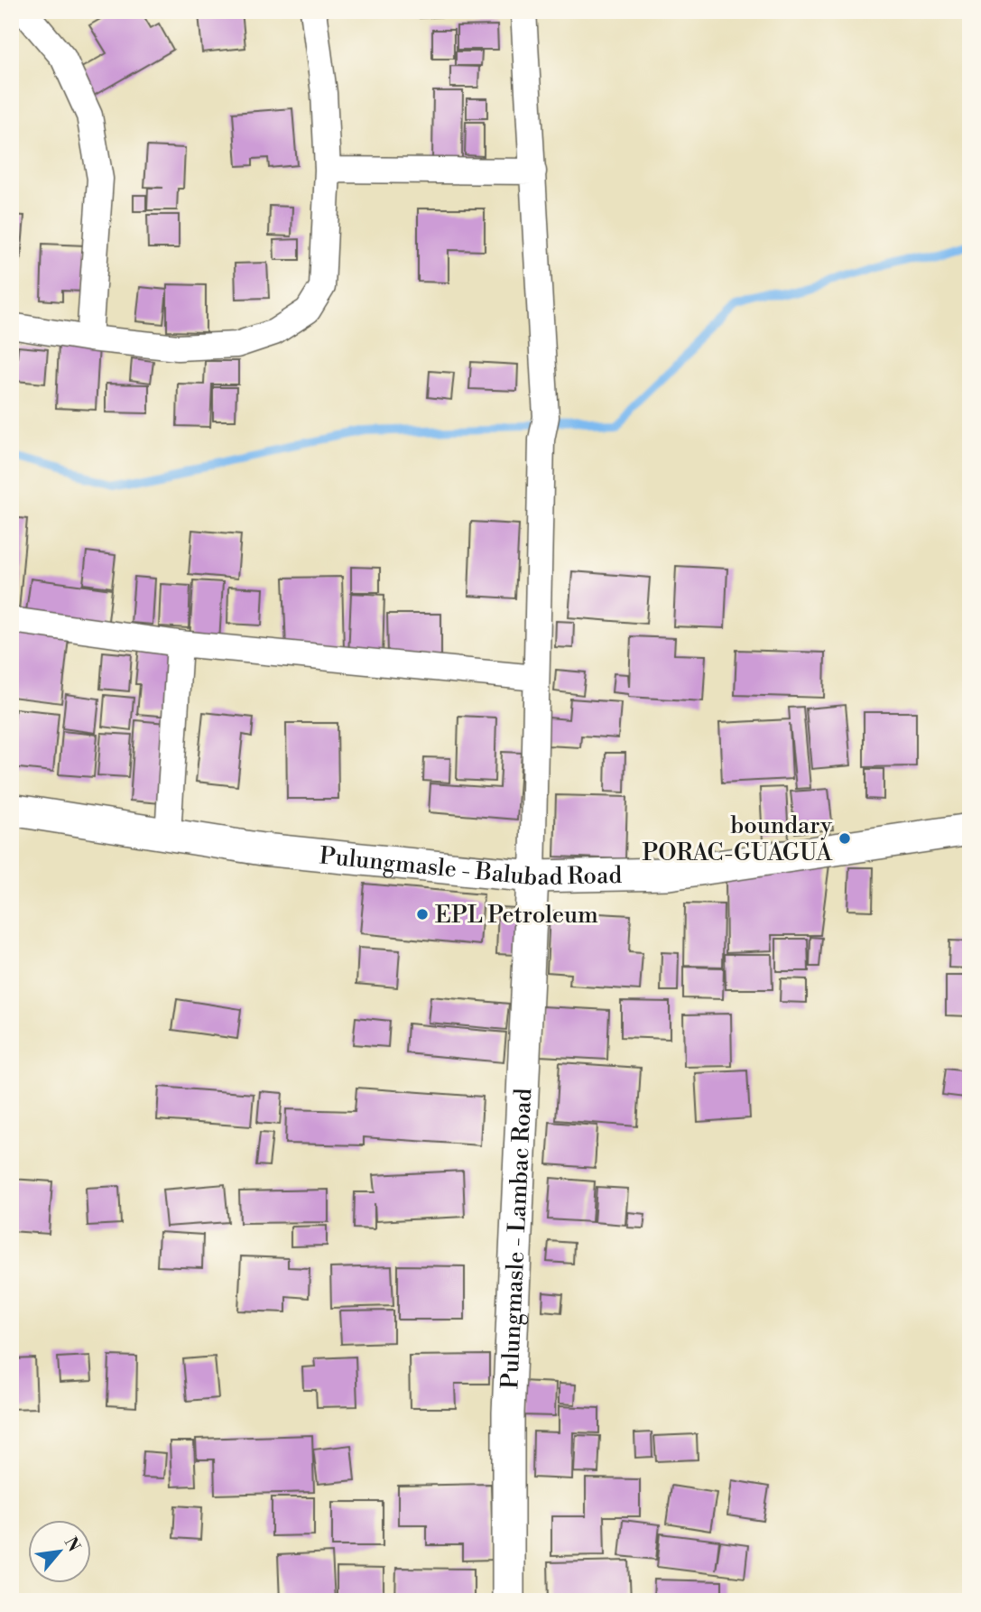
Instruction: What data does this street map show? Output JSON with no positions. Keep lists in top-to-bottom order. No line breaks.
{"streets":{"street":["Pulungmasle - Balubad Road","Pulungmasle - Lambac Road"]},"crossings":[["Pulungmasle - Balubad Road","Pulungmasle - Lambac Road"]],"places":["boundary PORAC-GUAGUA","EPL Petroleum"],"north":"top right"}
